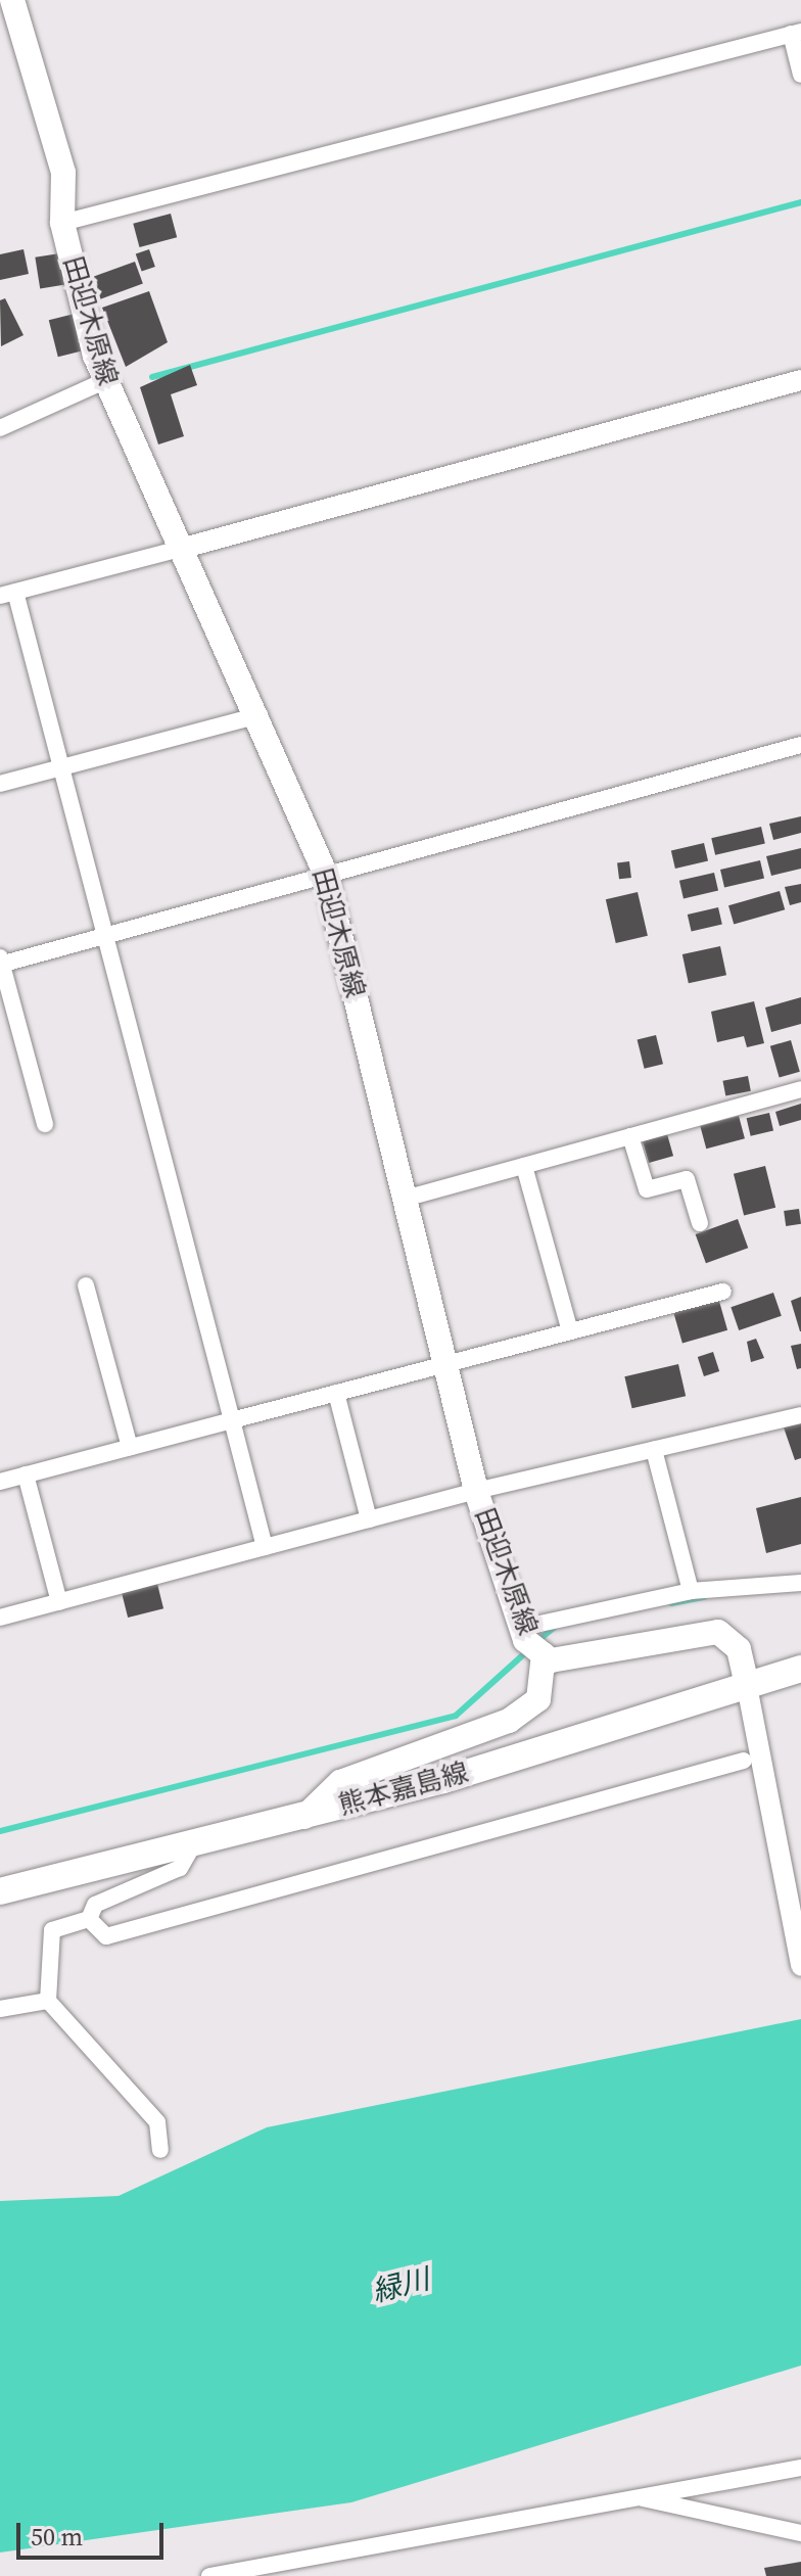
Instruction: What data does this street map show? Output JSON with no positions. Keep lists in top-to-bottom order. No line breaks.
{"streets":{"main road":["田迎木原線","熊本嘉島線"]},"crossings":[["田迎木原線","熊本嘉島線"]],"water":["緑川"],"scale_bar":"50 m"}
